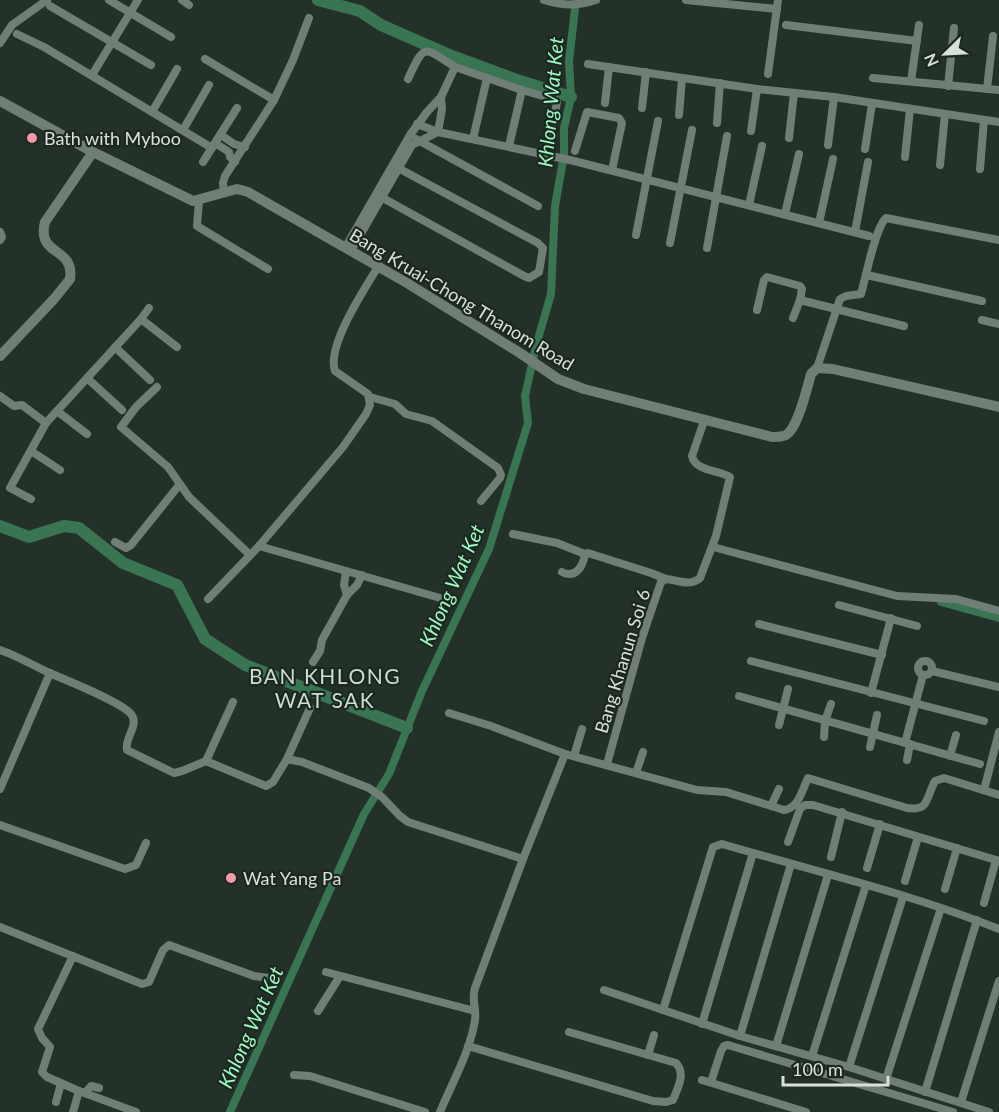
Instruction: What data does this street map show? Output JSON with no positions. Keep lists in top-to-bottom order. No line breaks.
{"streets":{"street":["Bang Kruai-Chong Thanom Road","Bang Khanun Soi 6"]},"crossings":[["Bang Kruai-Chong Thanom Road","Bang Khanun Soi 6"]],"districts":["BAN KHLONG WAT SAK"],"water":["Khlong Wat Ket"],"places":["Bath with Myboo","Wat Yang Pa"],"scale_bar":"100 m","north":"bottom left"}
